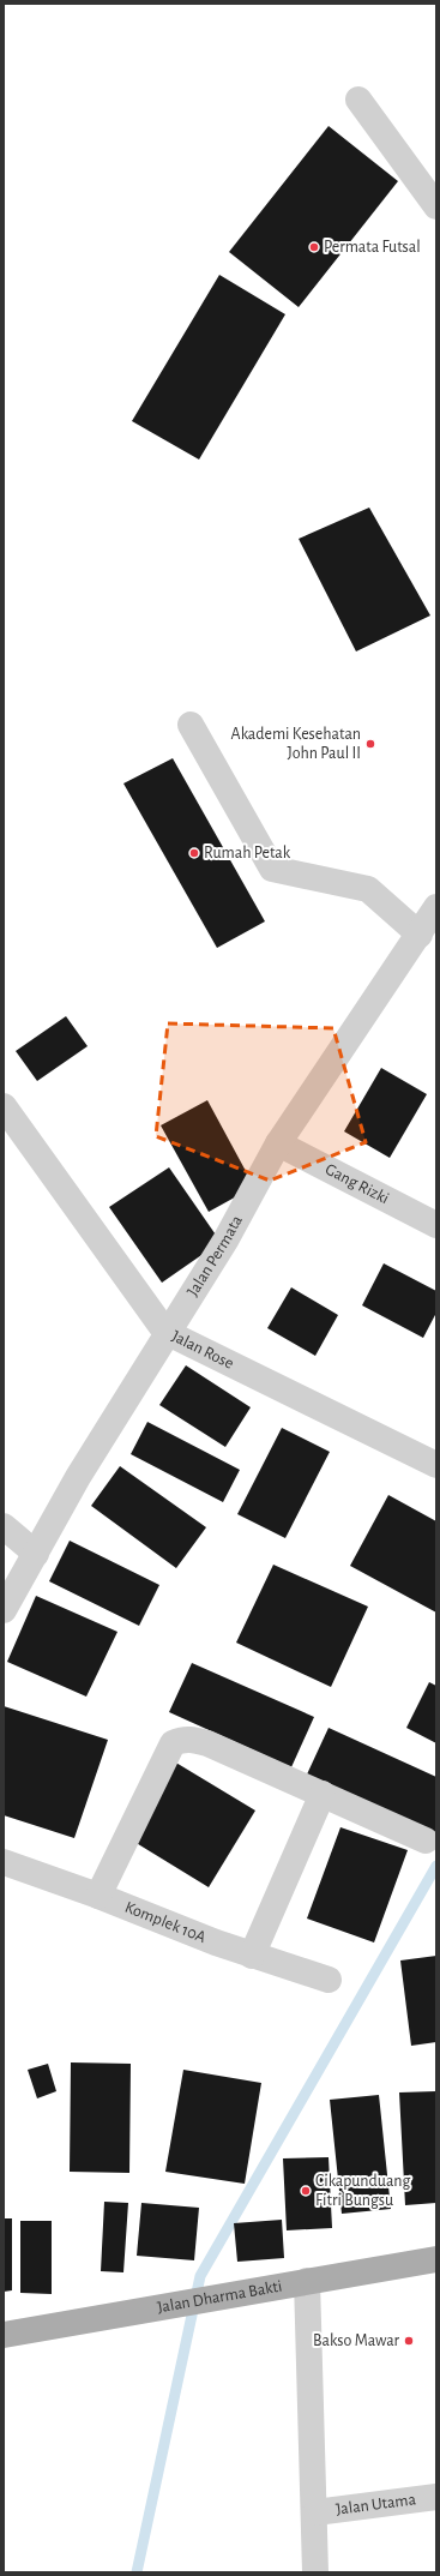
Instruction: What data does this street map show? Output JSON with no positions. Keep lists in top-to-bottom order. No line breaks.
{"streets":{"main road":["Jalan Dharma Bakti"],"street":["Gang Rizki","Jalan Permata","Jalan Rose","Komplek 10A","Jalan Utama"]},"crossings":[["Gang Rizki","Jalan Permata"],["Jalan Permata","Jalan Rose"]],"places":["Permata Futsal","Akademi Kesehatan John Paul II","Rumah Petak","Cikapunduang Fitri Bungsu","Bakso Mawar"]}
